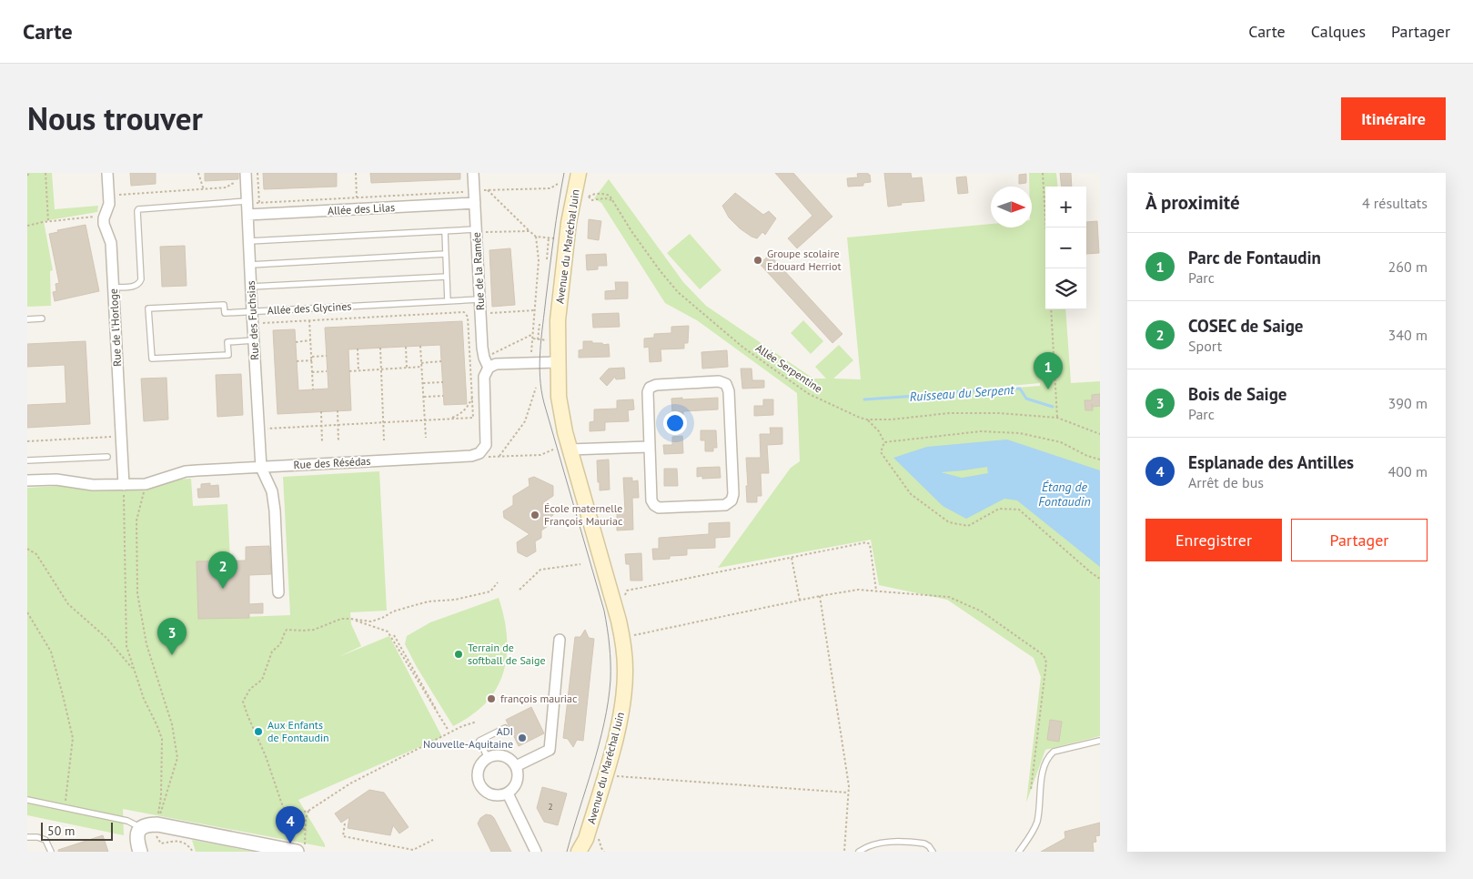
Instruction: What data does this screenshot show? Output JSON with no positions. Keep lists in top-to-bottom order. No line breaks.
{"streets":{"main road":["Avenue du Maréchal Juin"],"street":["Allée des Lilas","Rue de la Ramée","Rue des Fuchsias","Rue de l'Horloge","Rue des Résédas"],"lane":["Allée des Glycines"],"path":["Allée Serpentine"]},"crossings":[["Allée des Lilas","Rue de la Ramée"],["Allée des Lilas","Rue des Fuchsias"],["Rue de la Ramée","Allée des Glycines"],["Rue de la Ramée","Rue des Résédas"],["Allée des Glycines","Rue des Fuchsias"],["Rue des Fuchsias","Rue des Résédas"],["Rue de l'Horloge","Rue des Résédas"]],"water":["Ruisseau du Serpent","Étang de Fontaudin"],"places":["Groupe scolaire Edouard Herriot","École maternelle François Mauriac","Terrain de softball de Saige","françois mauriac","Aux Enfants de Fontaudin","ADI Nouvelle-Aquitaine"],"house_numbers":["2"],"scale_bar":"50 m","north":"right","page":{"header":"Carte","nav":["Carte","Calques","Partager"],"title":"Nous trouver","buttons":["Itinéraire",["Enregistrer","Partager"]],"heading":["À proximité","4 résultats"],"map_buttons":["+","−"],"list":[{"mark":"1","name":"Parc de Fontaudin","note":"Parc","value":"260 m"},{"mark":"2","name":"COSEC de Saige","note":"Sport","value":"340 m"},{"mark":"3","name":"Bois de Saige","note":"Parc","value":"390 m"},{"mark":"4","name":"Esplanade des Antilles","note":"Arrêt de bus","value":"400 m"}],"pins":["1","2","3","4"],"scale":"50 m"}}
